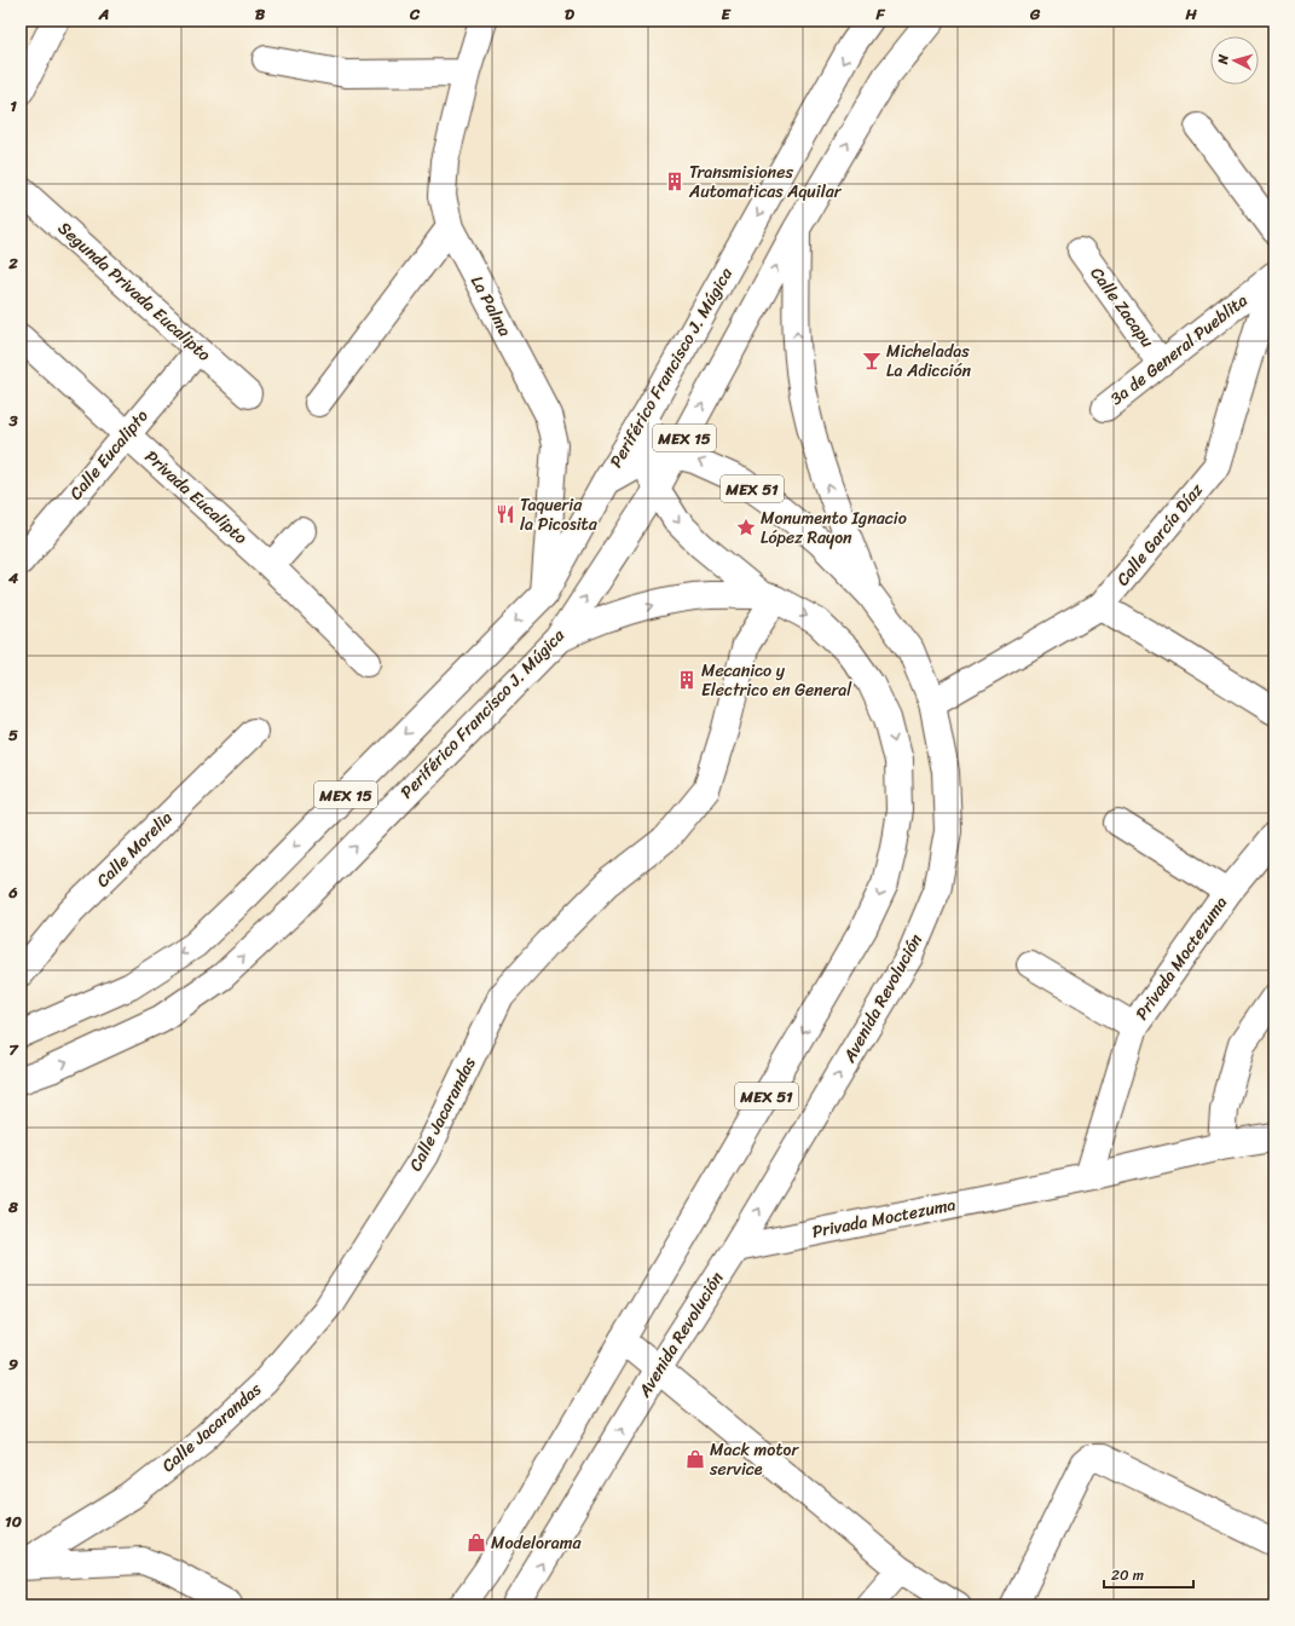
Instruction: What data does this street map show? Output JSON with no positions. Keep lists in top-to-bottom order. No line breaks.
{"streets":{"street":["Segunda Privada Eucalipto","La Palma","Calle Zacapu","3a de General Pueblita","Periférico Francisco J. Múgica","MEX 15","Calle Eucalipto","MEX 51","Privada Eucalipto","Calle García Díaz","Calle Morelia","Privada Moctezuma","Avenida Revolución","Calle Jacarandas"]},"crossings":[["Segunda Privada Eucalipto","Calle Eucalipto"],["La Palma","Periférico Francisco J. Múgica"],["Calle Zacapu","3a de General Pueblita"],["3a de General Pueblita","Calle García Díaz"],["Periférico Francisco J. Múgica","MEX 51"],["Periférico Francisco J. Múgica","Avenida Revolución"],["Calle Eucalipto","Privada Eucalipto"],["MEX 51","Avenida Revolución"],["MEX 51","Calle Jacarandas"],["Calle García Díaz","Avenida Revolución"],["Privada Moctezuma","Avenida Revolución"]],"places":{"building":["Transmisiones Automaticas Aquilar","Mecanico y Electrico en General"],"bar":["Micheladas La Adicción"],"restaurant":["Taqueria la Picosita"],"place":["Monumento Ignacio López Rayon"],"shop":["Mack motor service","Modelorama"]},"scale_bar":"20 m","north":"left","grid":{"columns":["A","B","C","D","E","F","G","H"],"rows":["1","2","3","4","5","6","7","8","9","10"]}}
